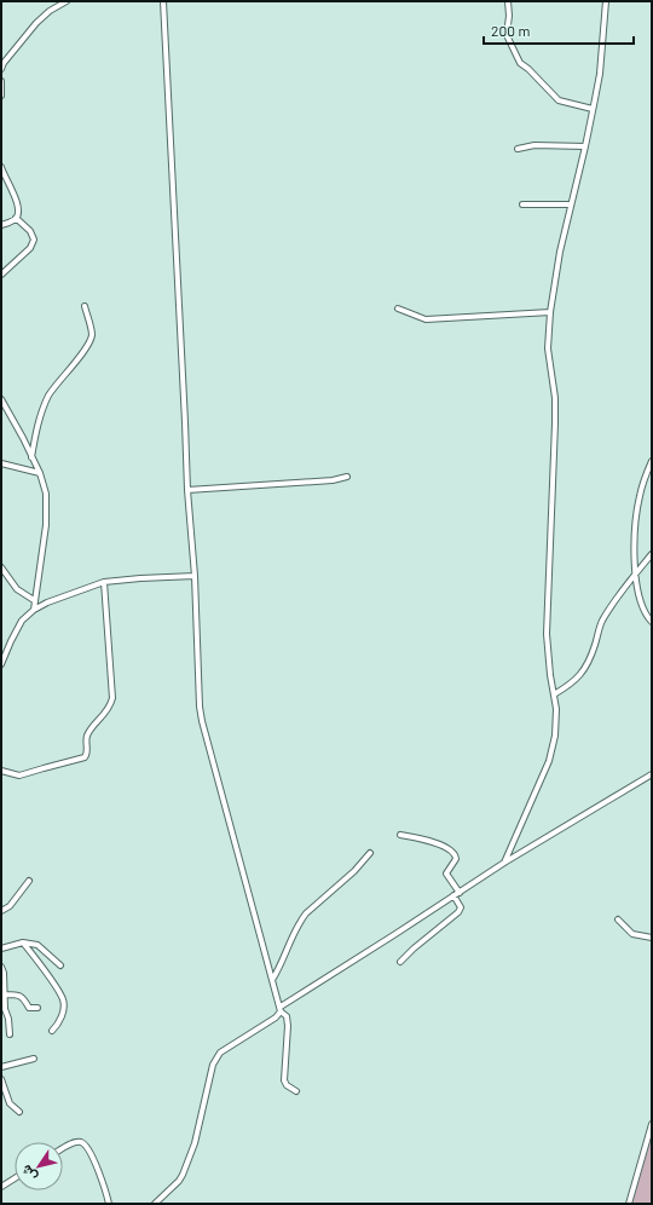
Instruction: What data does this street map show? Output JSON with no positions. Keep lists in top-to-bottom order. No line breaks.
{"scale_bar":"200 m","north":"bottom left"}
